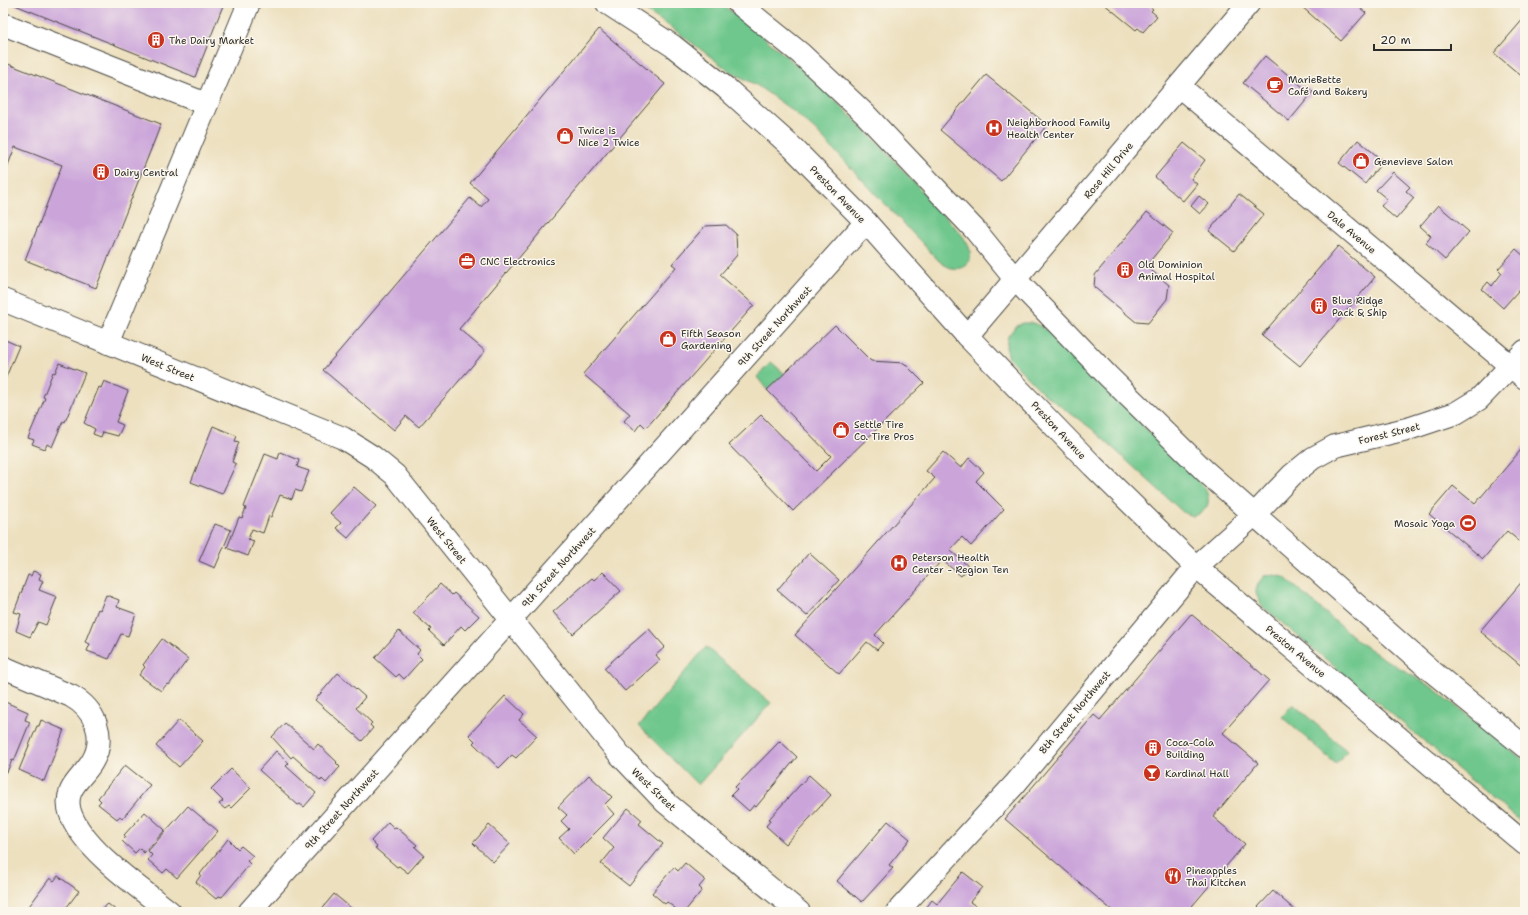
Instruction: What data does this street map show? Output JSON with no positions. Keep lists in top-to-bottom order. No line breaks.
{"streets":{"street":["Rose Hill Drive","Preston Avenue","Dale Avenue","9th Street Northwest","West Street","Forest Street","8th Street Northwest"]},"crossings":[["Rose Hill Drive","Preston Avenue"],["Rose Hill Drive","Dale Avenue"],["Preston Avenue","9th Street Northwest"],["Preston Avenue","8th Street Northwest"],["Dale Avenue","Forest Street"],["9th Street Northwest","West Street"],["Forest Street","8th Street Northwest"]],"places":{"building":["The Dairy Market","Dairy Central","Old Dominion Animal Hospital","Blue Ridge Pack & Ship","Coca-Cola Building"],"cafe":["MarieBette Café and Bakery"],"hospital":["Neighborhood Family Health Center","Peterson Health Center - Region Ten"],"shop":["Twice is Nice 2 Twice","Genevieve Salon","Fifth Season Gardening","Settle Tire Co. Tire Pros"],"office":["CNC Electronics"],"sports":["Mosaic Yoga"],"bar":["Kardinal Hall"],"restaurant":["Pineapples Thai Kitchen"]},"scale_bar":"20 m"}
